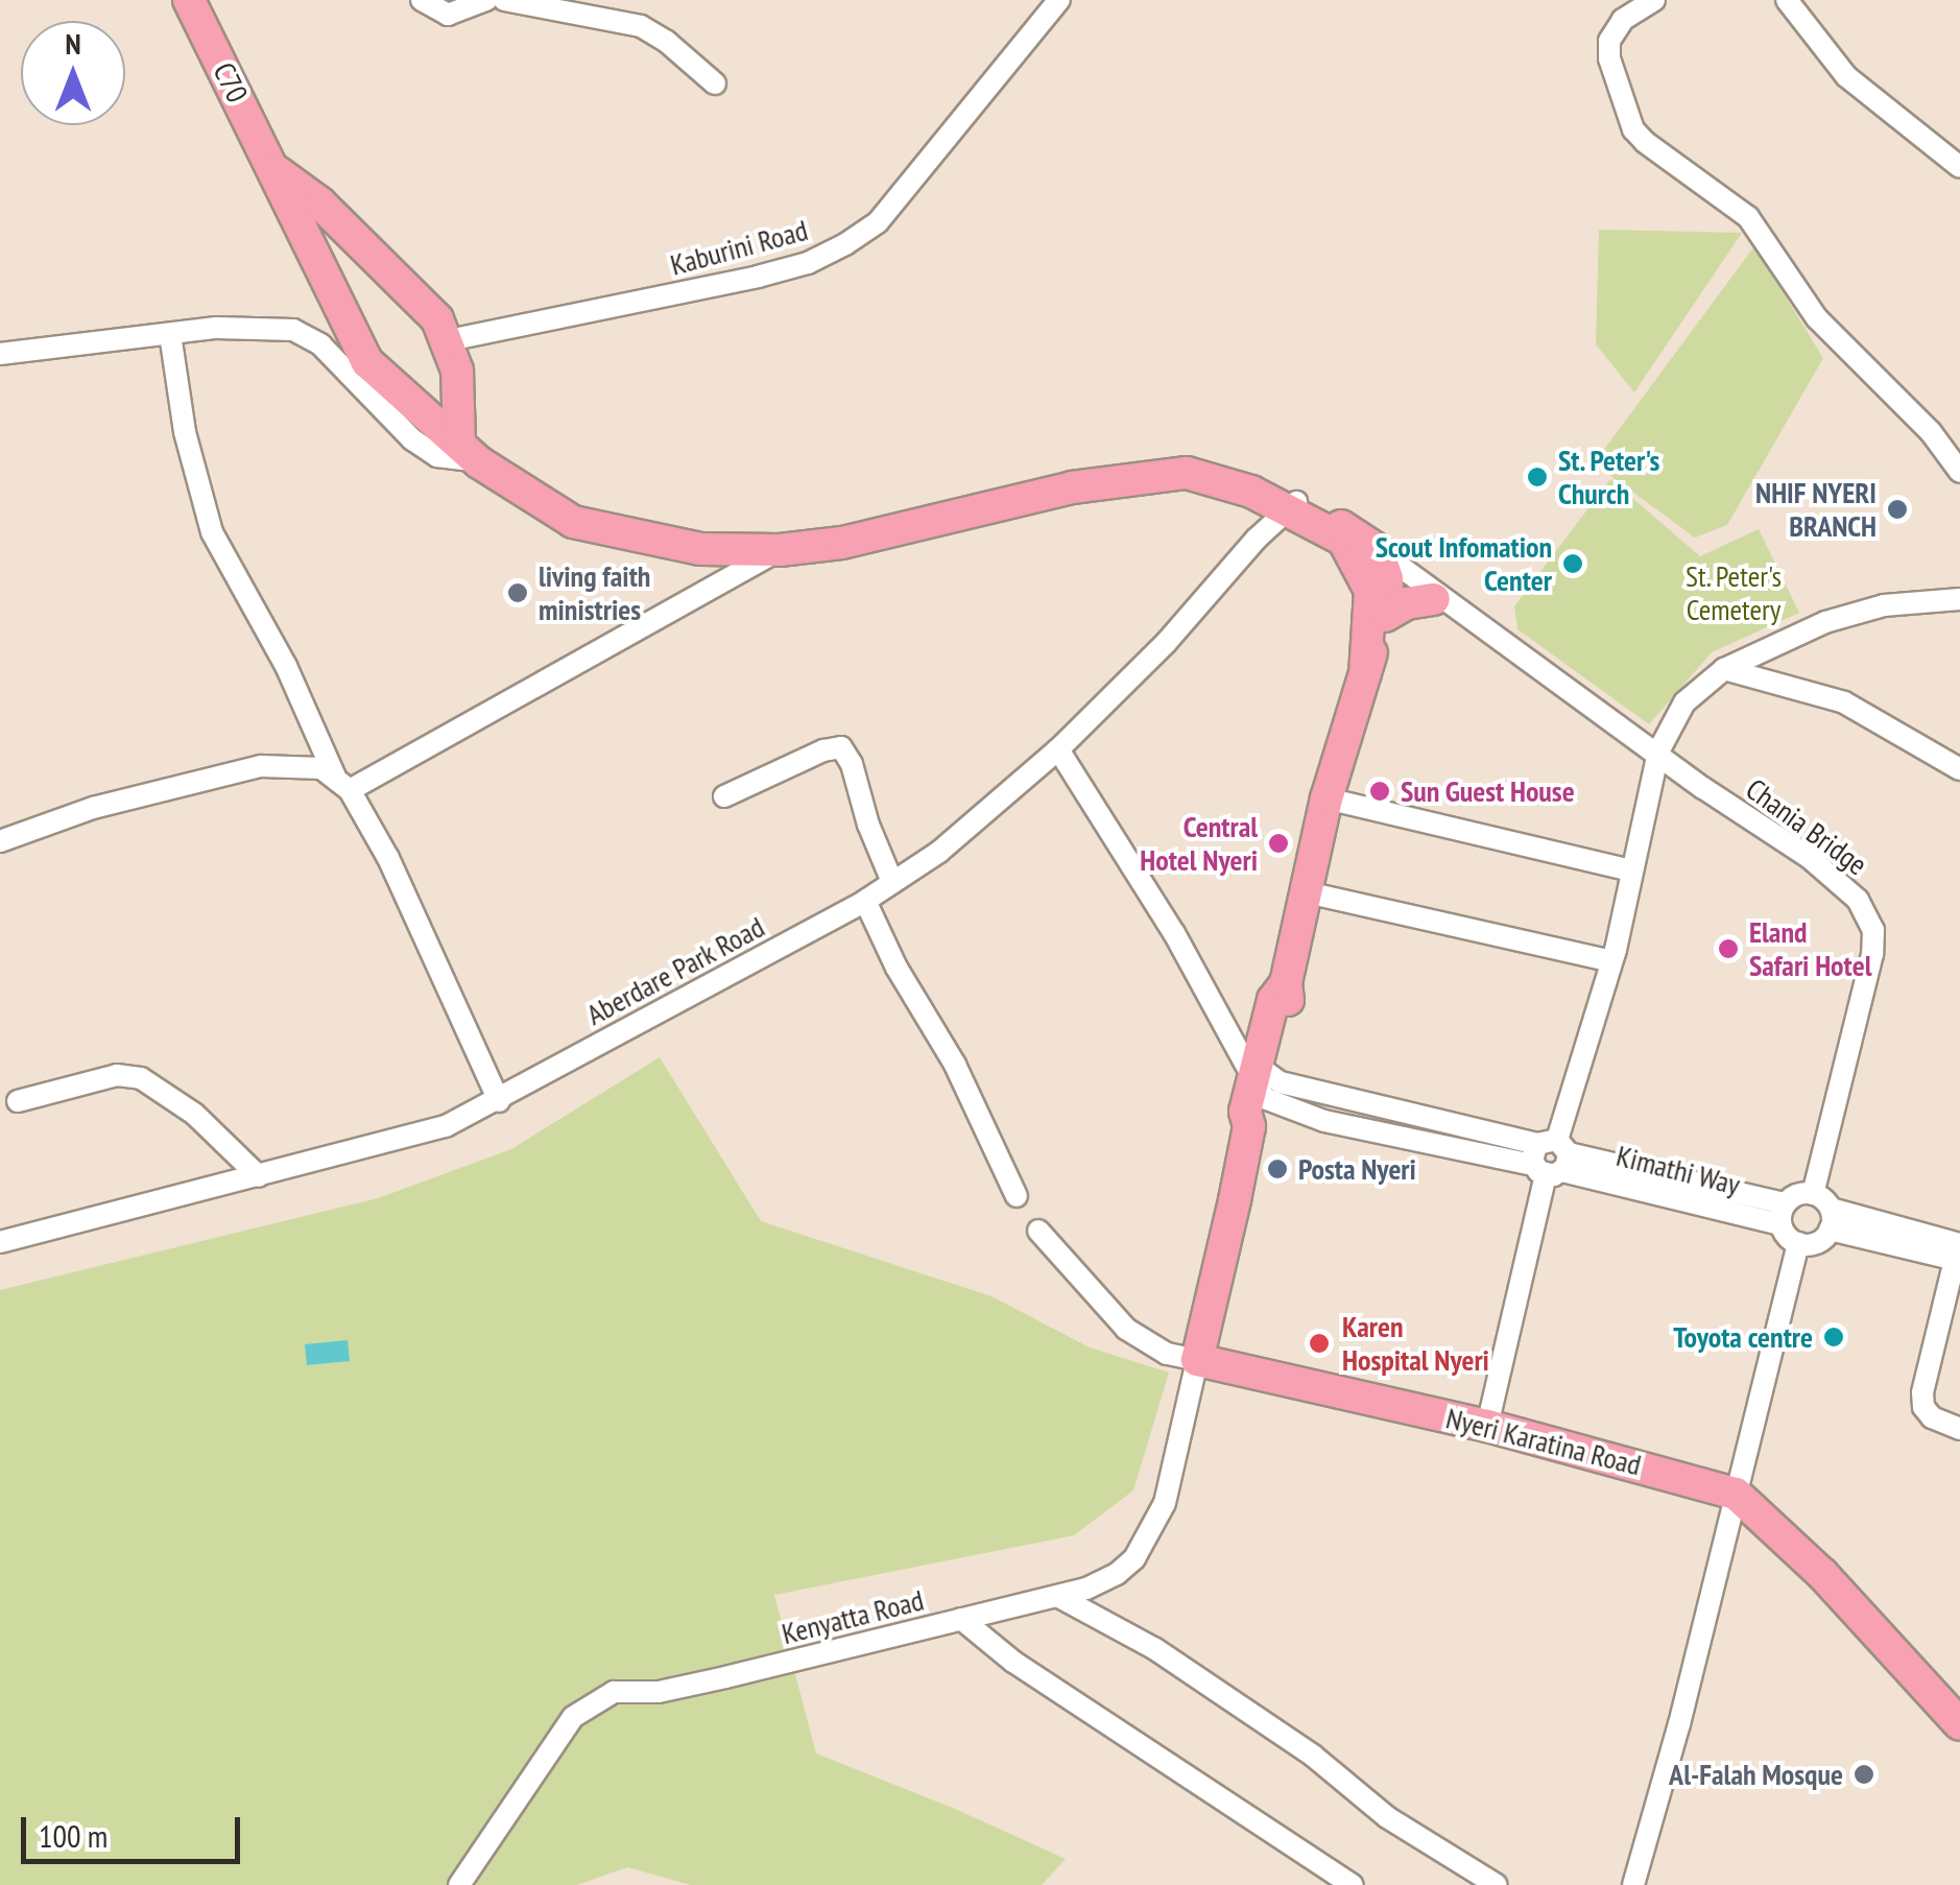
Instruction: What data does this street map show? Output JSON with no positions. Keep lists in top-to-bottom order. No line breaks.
{"streets":{"highway":["C70","Nyeri Karatina Road"],"street":["Kaburini Road","Chania Bridge","Aberdare Park Road","Kimathi Way","Kenyatta Road"]},"crossings":[["C70","Aberdare Park Road"],["Chania Bridge","Kimathi Way"],["Nyeri Karatina Road","Kenyatta Road"]],"parks":["St. Peter's Cemetery"],"places":["St. Peter's Church","NHIF NYERI BRANCH","Scout Infomation Center","living faith ministries","Sun Guest House","Central Hotel Nyeri","Eland Safari Hotel","Posta Nyeri","Toyota centre","Karen Hospital Nyeri","Al-Falah Mosque"],"scale_bar":"100 m","north":"top"}
